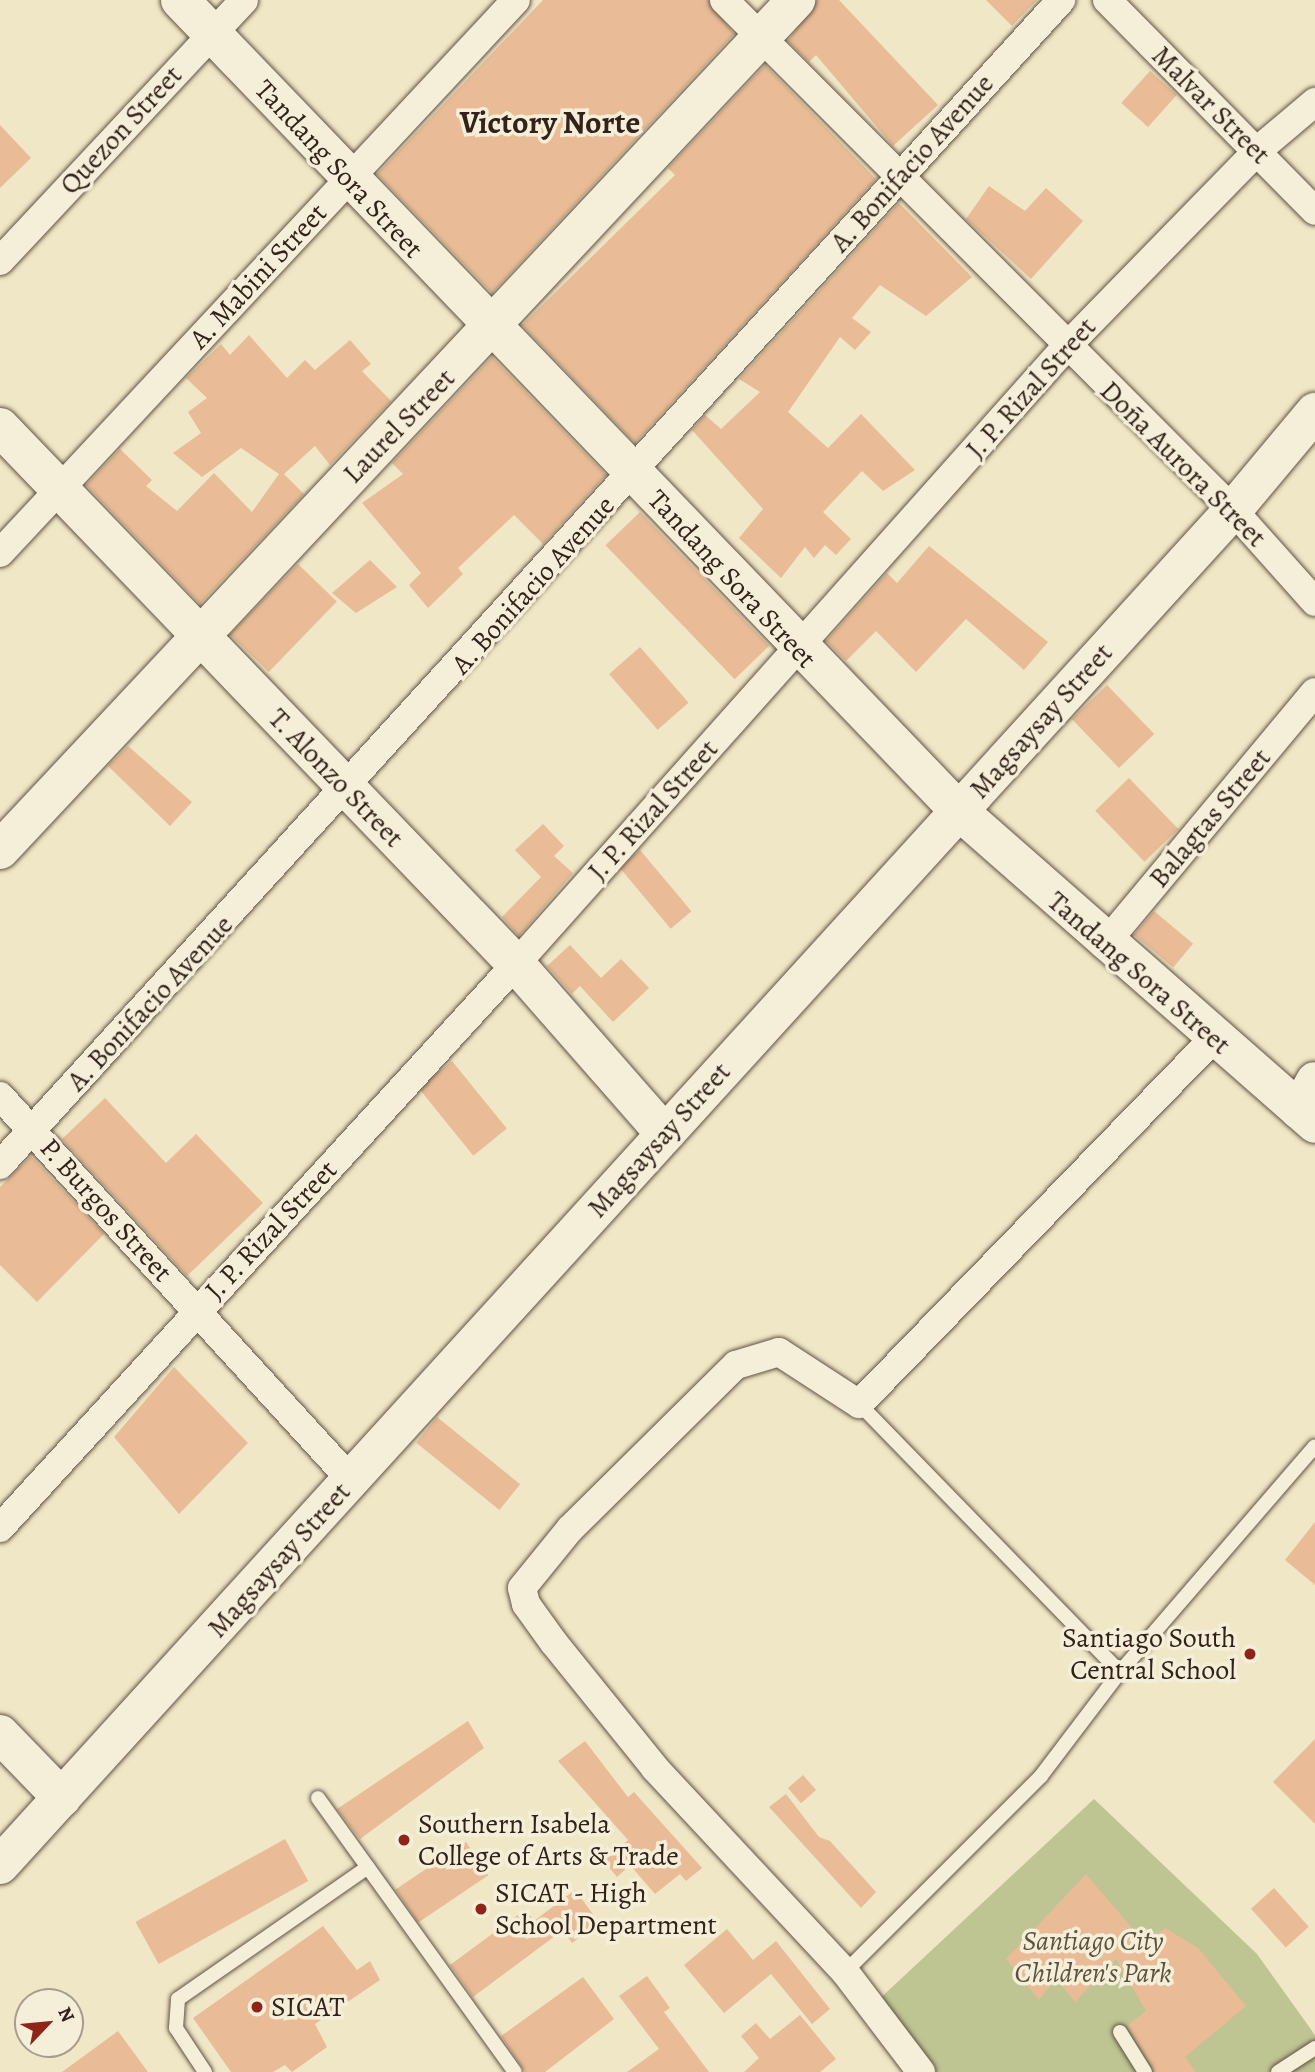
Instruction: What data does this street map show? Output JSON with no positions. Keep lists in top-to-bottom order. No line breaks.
{"streets":{"street":["Malvar Street","Quezon Street","A. Bonifacio Avenue","Tandang Sora Street","A. Mabini Street","J. P. Rizal Street","Laurel Street","Doña Aurora Street","Magsaysay Street","T. Alonzo Street","Balagtas Street","P. Burgos Street"]},"crossings":[["Malvar Street","J. P. Rizal Street"],["Quezon Street","Tandang Sora Street"],["A. Bonifacio Avenue","Tandang Sora Street"],["A. Bonifacio Avenue","Doña Aurora Street"],["A. Bonifacio Avenue","T. Alonzo Street"],["A. Bonifacio Avenue","P. Burgos Street"],["Tandang Sora Street","A. Mabini Street"],["Tandang Sora Street","J. P. Rizal Street"],["Tandang Sora Street","Laurel Street"],["Tandang Sora Street","Magsaysay Street"],["Tandang Sora Street","Balagtas Street"],["A. Mabini Street","T. Alonzo Street"],["J. P. Rizal Street","Doña Aurora Street"],["J. P. Rizal Street","T. Alonzo Street"],["J. P. Rizal Street","P. Burgos Street"],["Laurel Street","Doña Aurora Street"],["Laurel Street","T. Alonzo Street"],["Doña Aurora Street","Magsaysay Street"],["Magsaysay Street","T. Alonzo Street"],["Magsaysay Street","P. Burgos Street"]],"districts":["Victory Norte"],"parks":["Santiago City Children's Park"],"places":["Santiago South Central School","Southern Isabela College of Arts & Trade","SICAT - High School Department","SICAT"],"north":"top right"}
